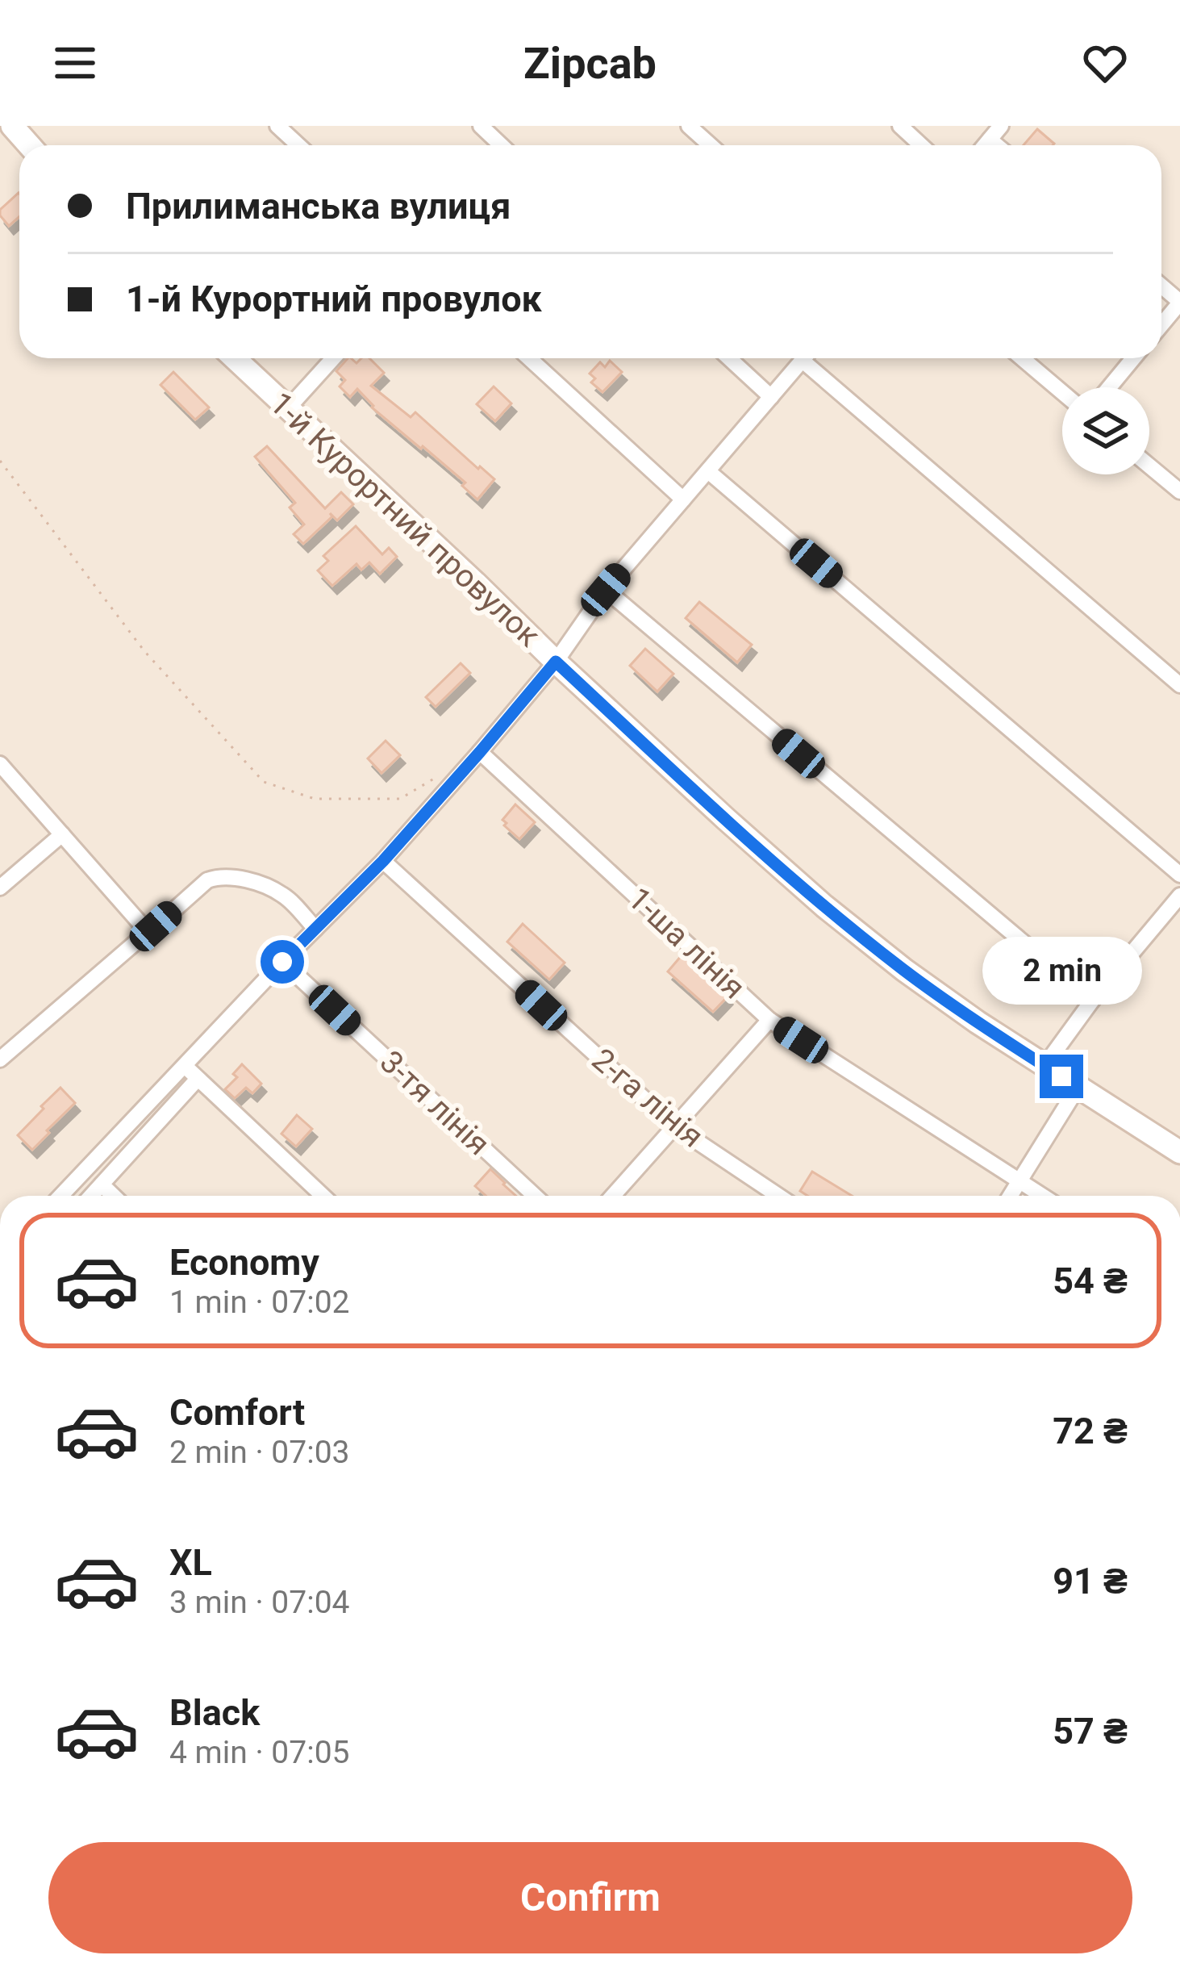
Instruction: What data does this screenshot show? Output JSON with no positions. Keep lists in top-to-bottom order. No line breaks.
{"streets":{"street":["1-й Курортний провулок","1-ша лінія","2-га лінія","3-тя лінія"]},"page":{"header":"Zipcab","banner":["Прилиманська вулиця","1-й Курортний провулок"],"bubble":"2 min","list":[{"name":"Economy","note":"1 min · 07:02","value":"54 ₴"},{"name":"Comfort","note":"2 min · 07:03","value":"72 ₴"},{"name":"XL","note":"3 min · 07:04","value":"91 ₴"},{"name":"Black","note":"4 min · 07:05","value":"57 ₴"}],"buttons":"Confirm"}}
